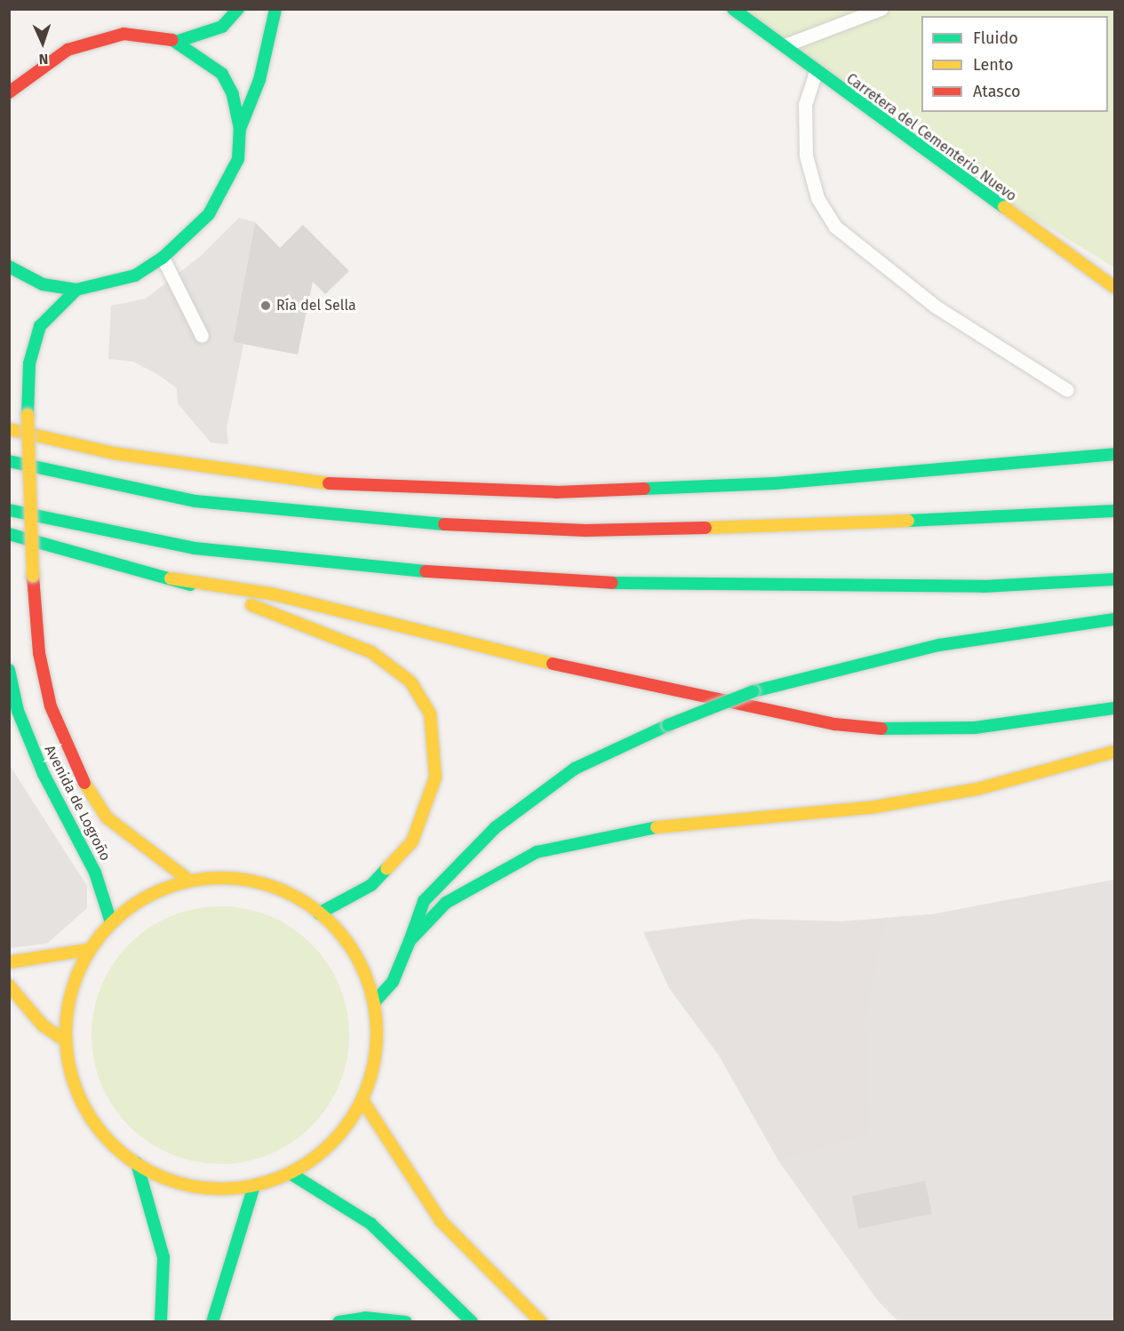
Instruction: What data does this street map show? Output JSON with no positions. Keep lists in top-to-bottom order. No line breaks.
{"streets":{"main road":["Carretera del Cementerio Nuevo","Avenida de Logroño"]},"places":["Ría del Sella"],"legend":["Fluido","Lento","Atasco"],"north":"bottom"}
